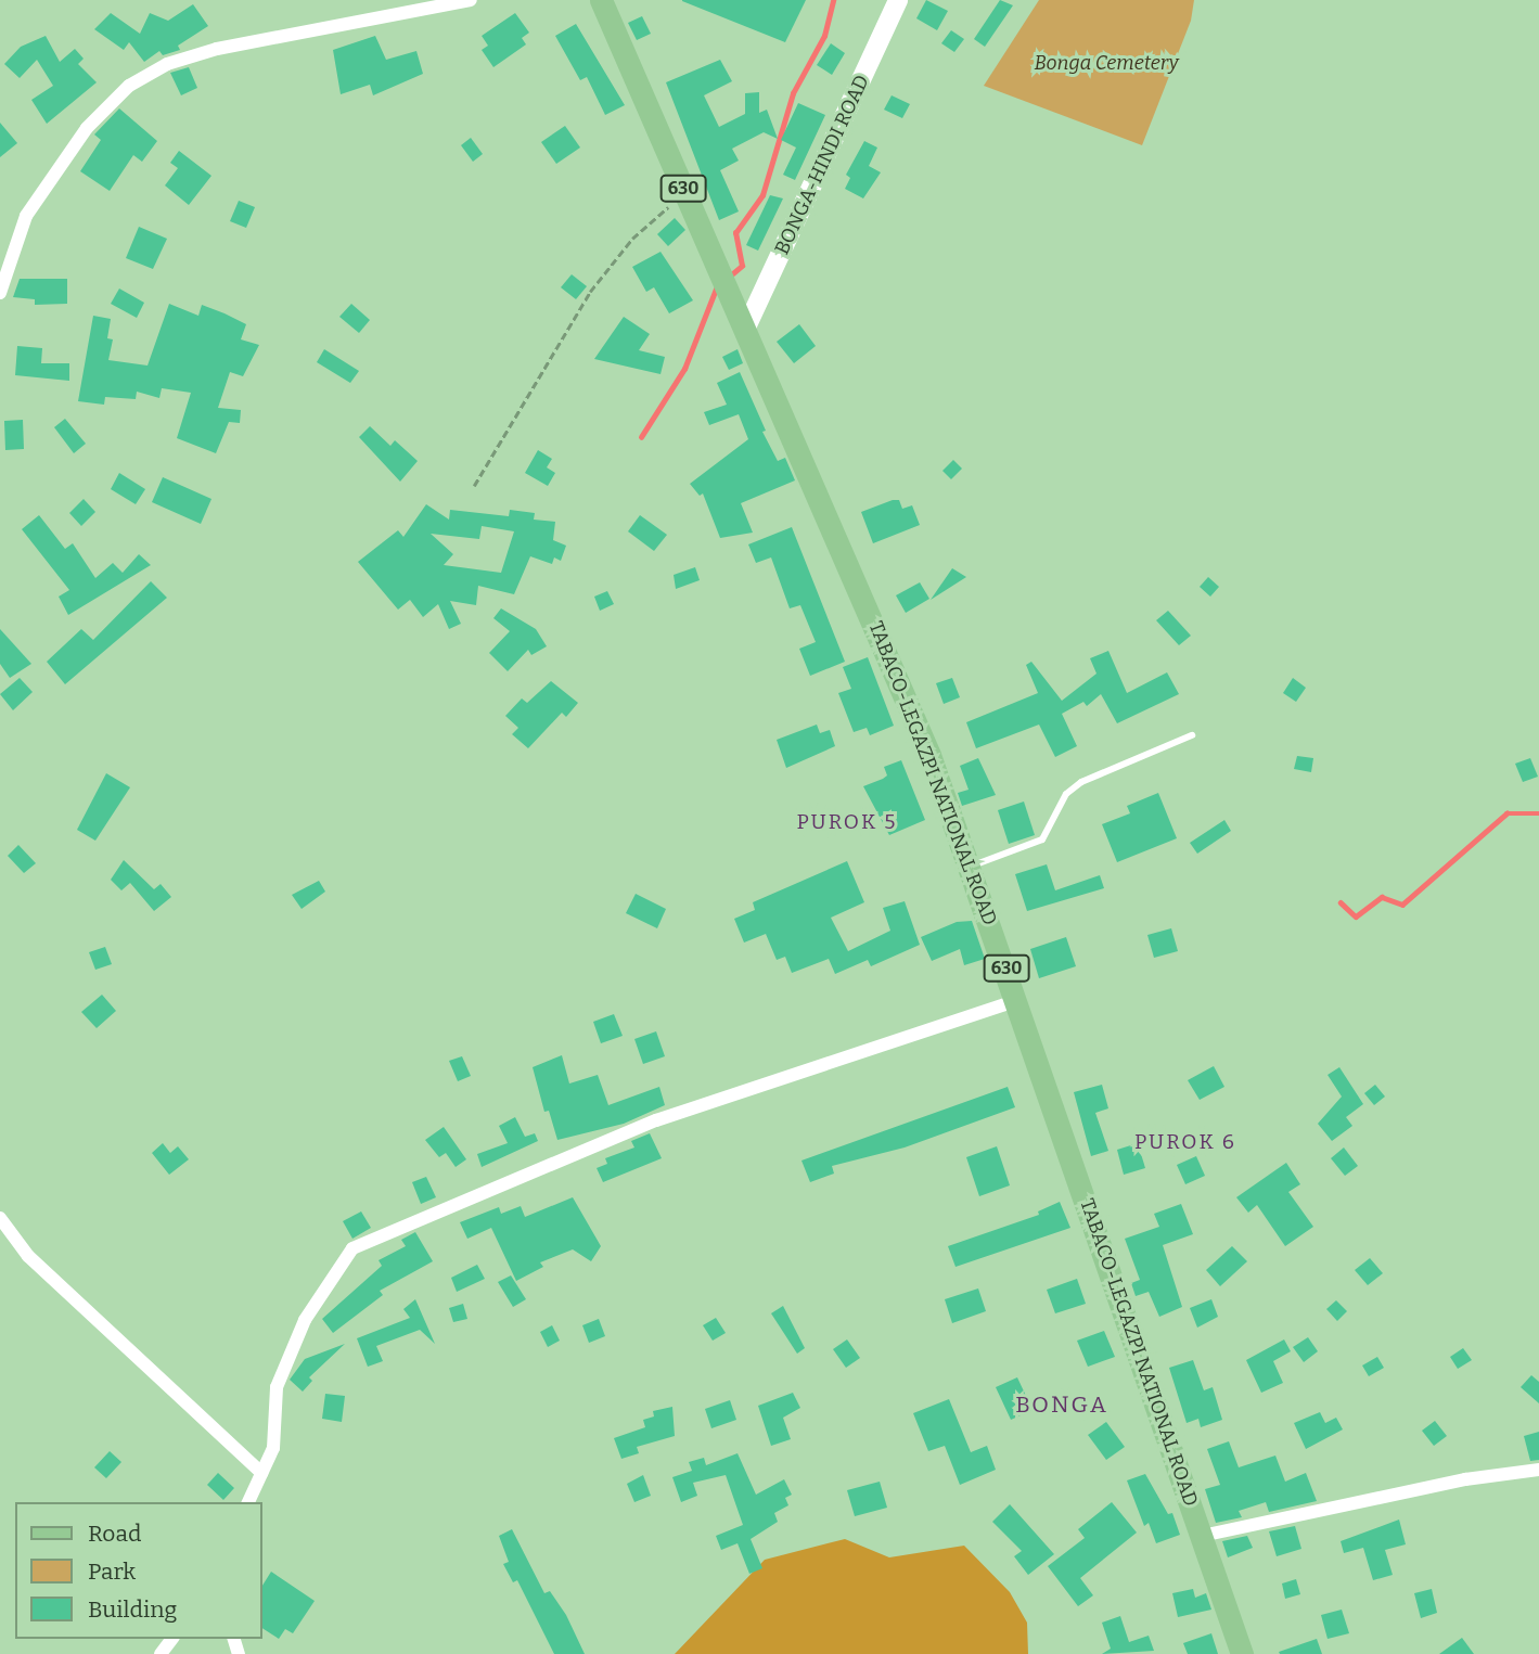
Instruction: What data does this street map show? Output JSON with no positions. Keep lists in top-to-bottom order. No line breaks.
{"streets":{"main road":["630","TABACO-LEGAZPI NATIONAL ROAD"],"street":["BONGA-HINDI ROAD"]},"crossings":[["BONGA-HINDI ROAD","TABACO-LEGAZPI NATIONAL ROAD"]],"districts":["PUROK 5","PUROK 6","BONGA"],"parks":["Bonga Cemetery"],"legend":["Road","Park","Building"]}
